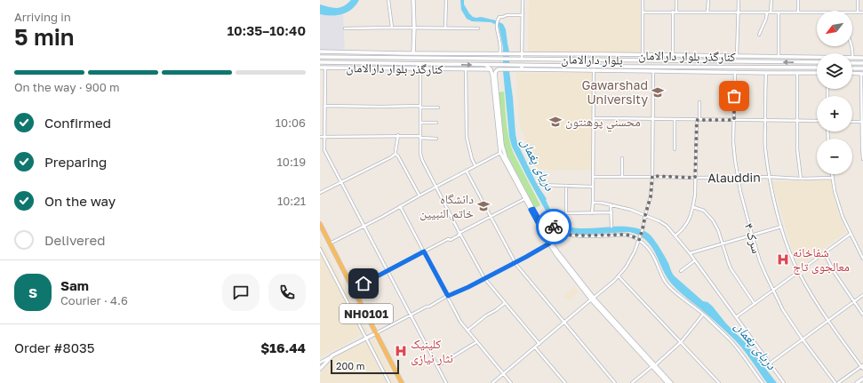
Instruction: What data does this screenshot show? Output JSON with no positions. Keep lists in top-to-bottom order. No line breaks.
{"streets":{"highway":["NH0101"],"main road":["کنارگذر بلوار دارالامان","بلوار دارالامان"],"street":["Alauddin","سرک ۴"]},"crossings":[["کنارگذر بلوار دارالامان","بلوار دارالامان"],["کنارگذر بلوار دارالامان","سرک ۴"],["Alauddin","سرک ۴"]],"water":["دریای پغمان"],"places":{"school or university":["Gawarshad University","محسني پوهنتون","دانشگاه خاتم النبیین"],"hospital":["شفاخانه معالجوی تاج","کلینیک نثار نیازی"]},"scale_bar":"200 m","north":"bottom left","page":{"heading":["5 min","Arriving in","10:35–10:40"],"panel":["Sam","Courier · 4.6","Order #8035","$16.44"],"map_buttons":["+","−"],"bar":"On the way · 900 m","list":[["Confirmed","10:06"],["Preparing","10:19"],["On the way","10:21"],"Delivered"],"round":"S","scale":"200 m"}}
